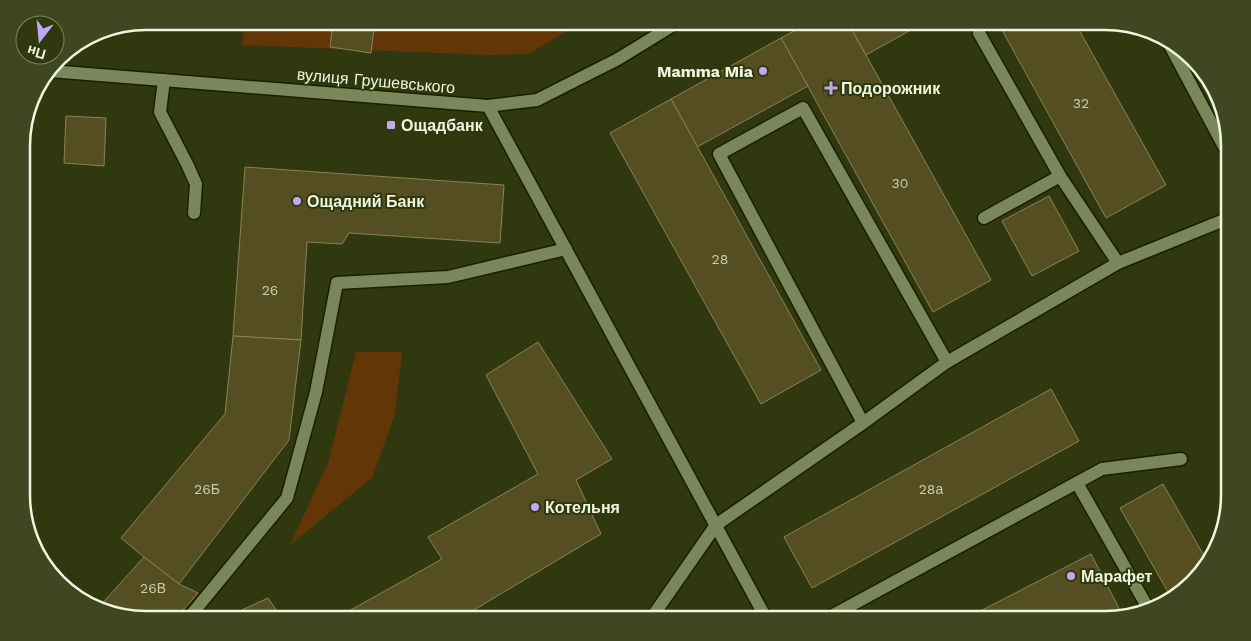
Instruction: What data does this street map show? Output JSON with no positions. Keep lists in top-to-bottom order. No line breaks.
{"streets":{"street":["вулиця Грушевського"]},"places":{"other":["Mamma Mia","Ощадний Банк","Котельня","Марафет"],"health":["Подорожник"],"transit":["Ощадбанк"]},"house_numbers":["32","30","28","26","26Б","28а","26В"],"north":"bottom"}
